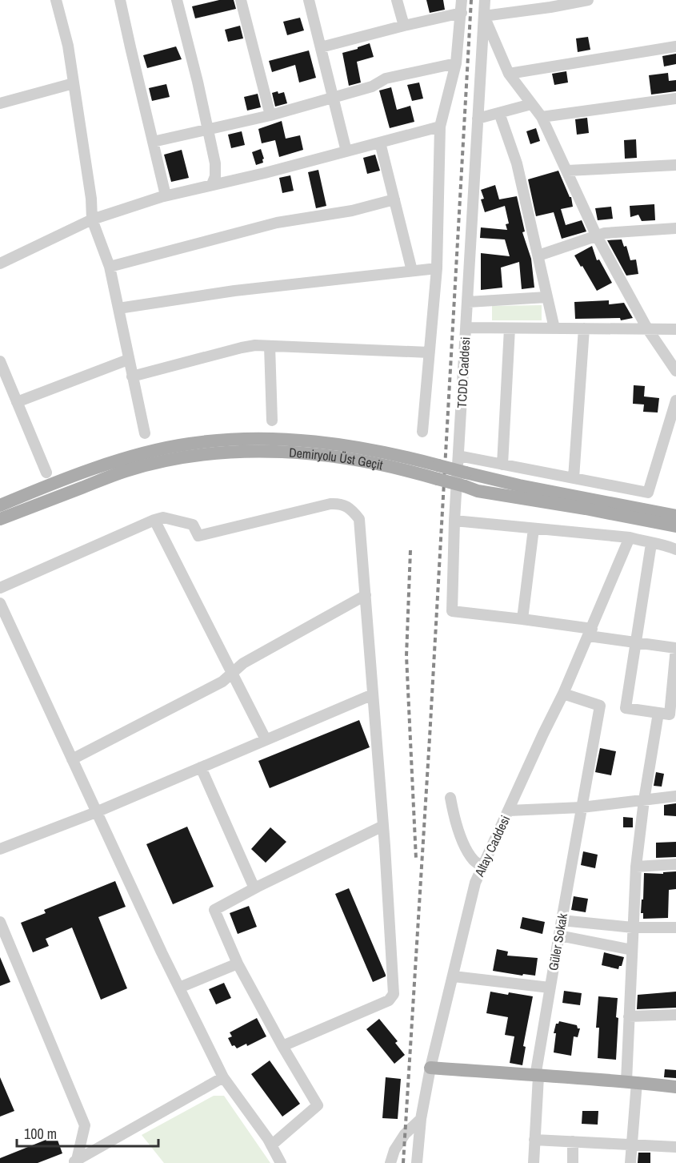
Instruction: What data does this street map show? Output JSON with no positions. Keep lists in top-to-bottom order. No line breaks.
{"streets":{"main road":["Demiryolu Üst Geçit"],"street":["TCDD Caddesi","Altay Caddesi","Güler Sokak"]},"crossings":[["Altay Caddesi","Güler Sokak"]],"scale_bar":"100 m"}
